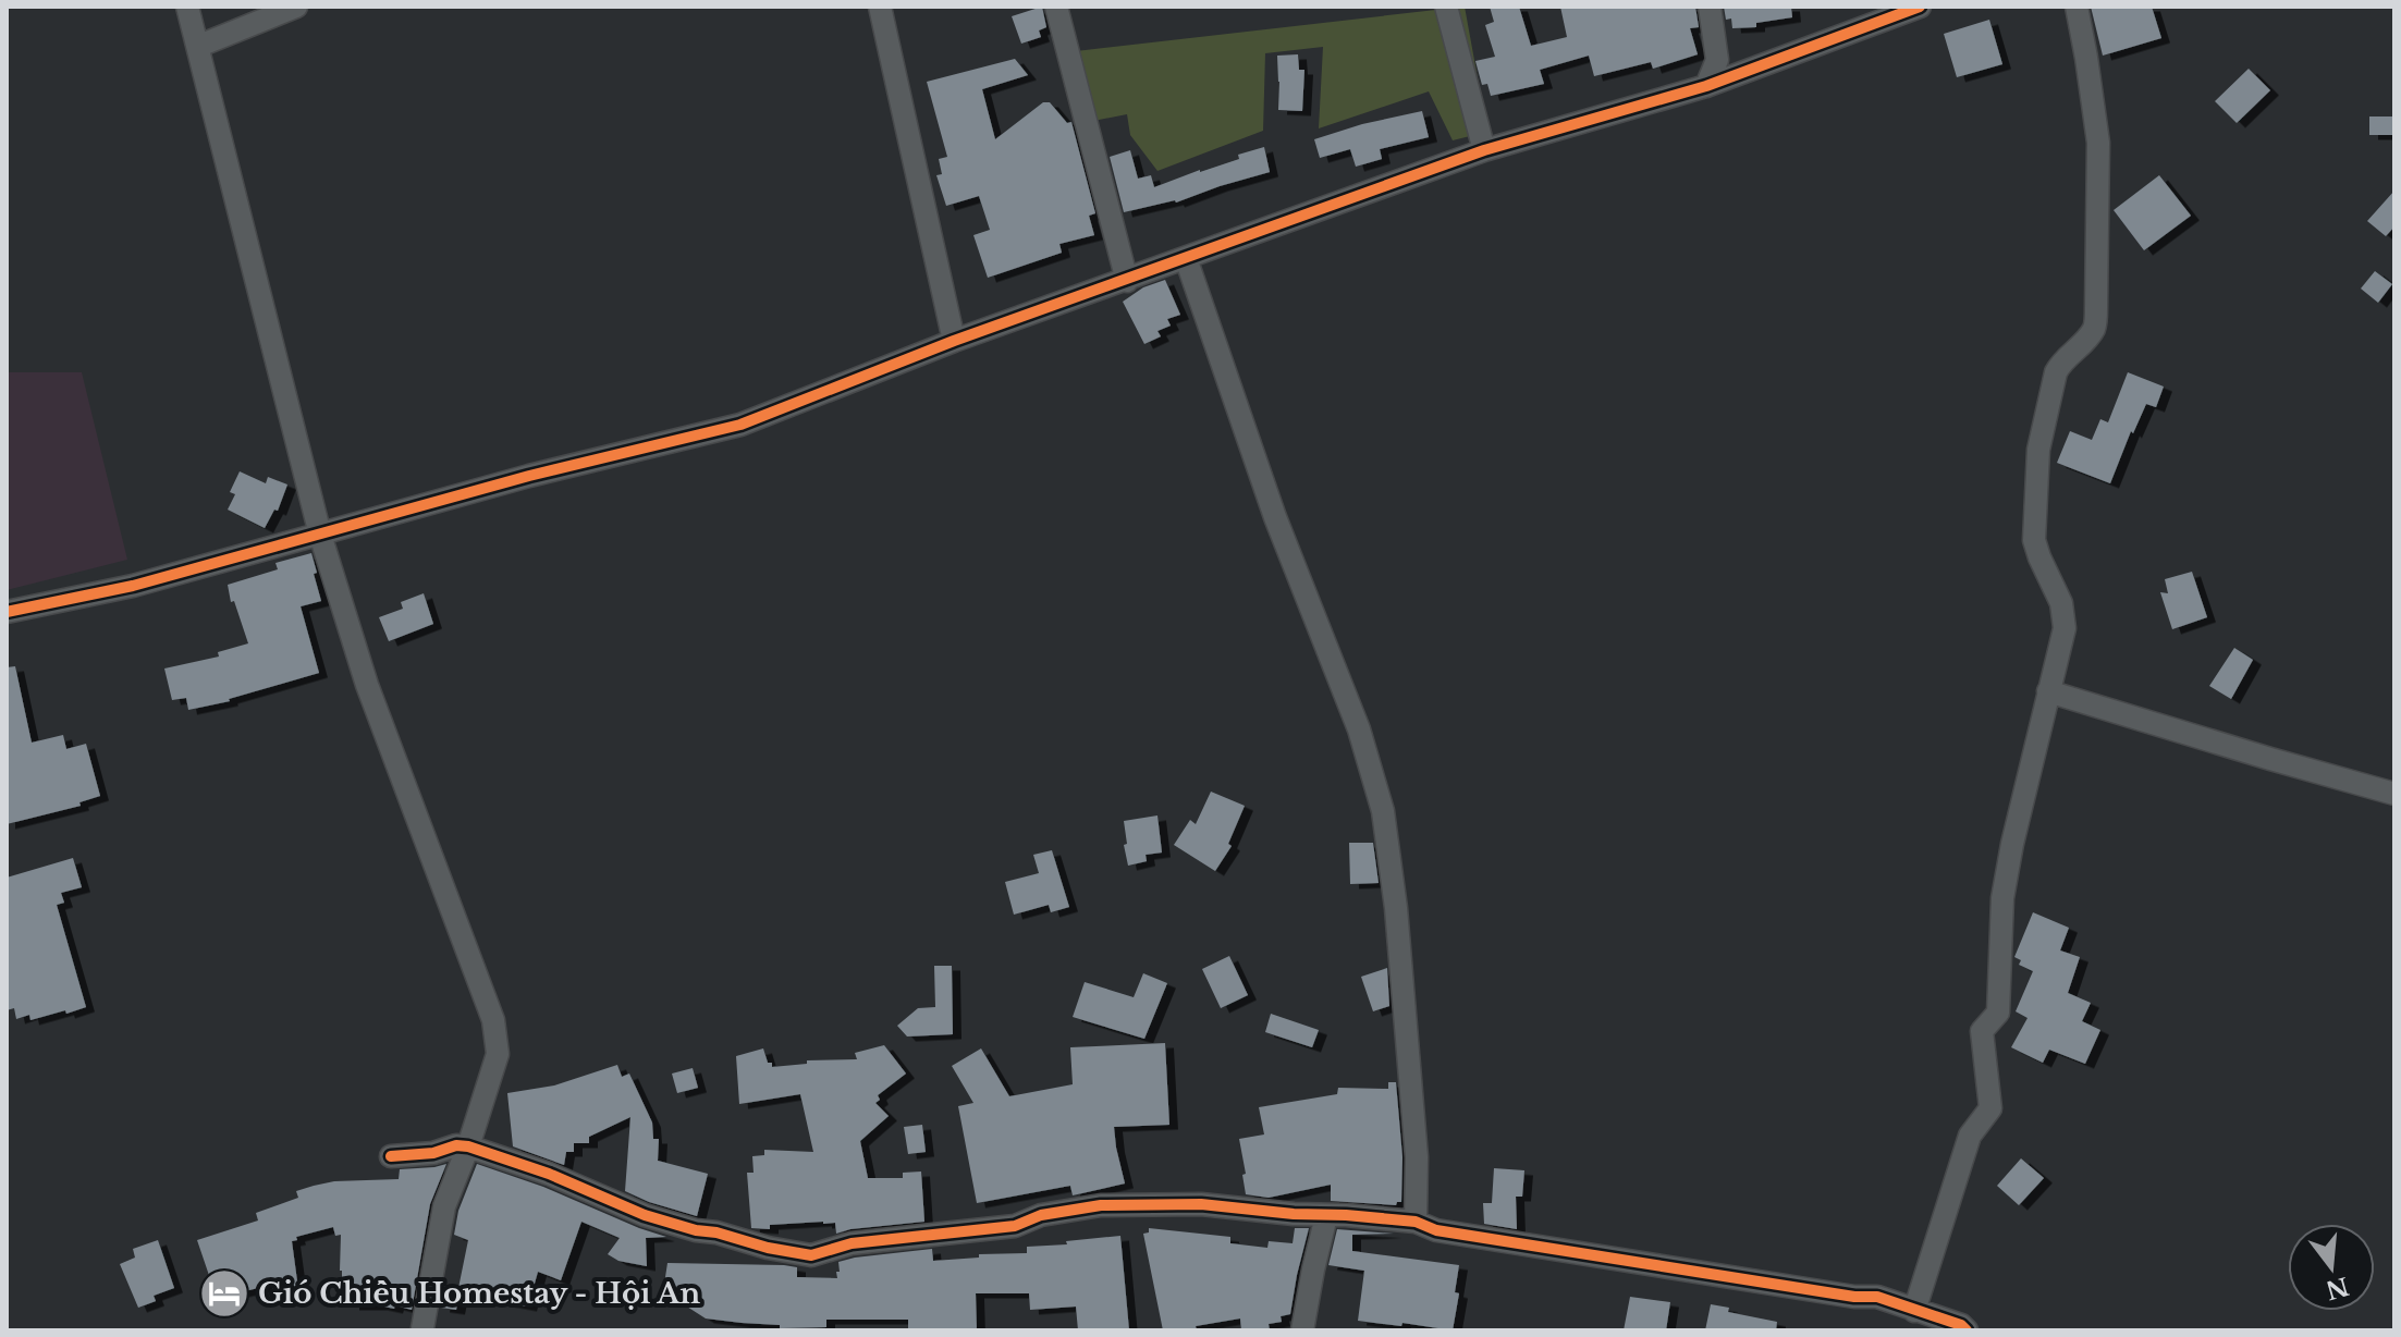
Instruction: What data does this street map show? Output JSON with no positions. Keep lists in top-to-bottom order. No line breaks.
{"places":{"hotel":["Gió Chiều Homestay - Hội An"]},"north":"bottom"}
